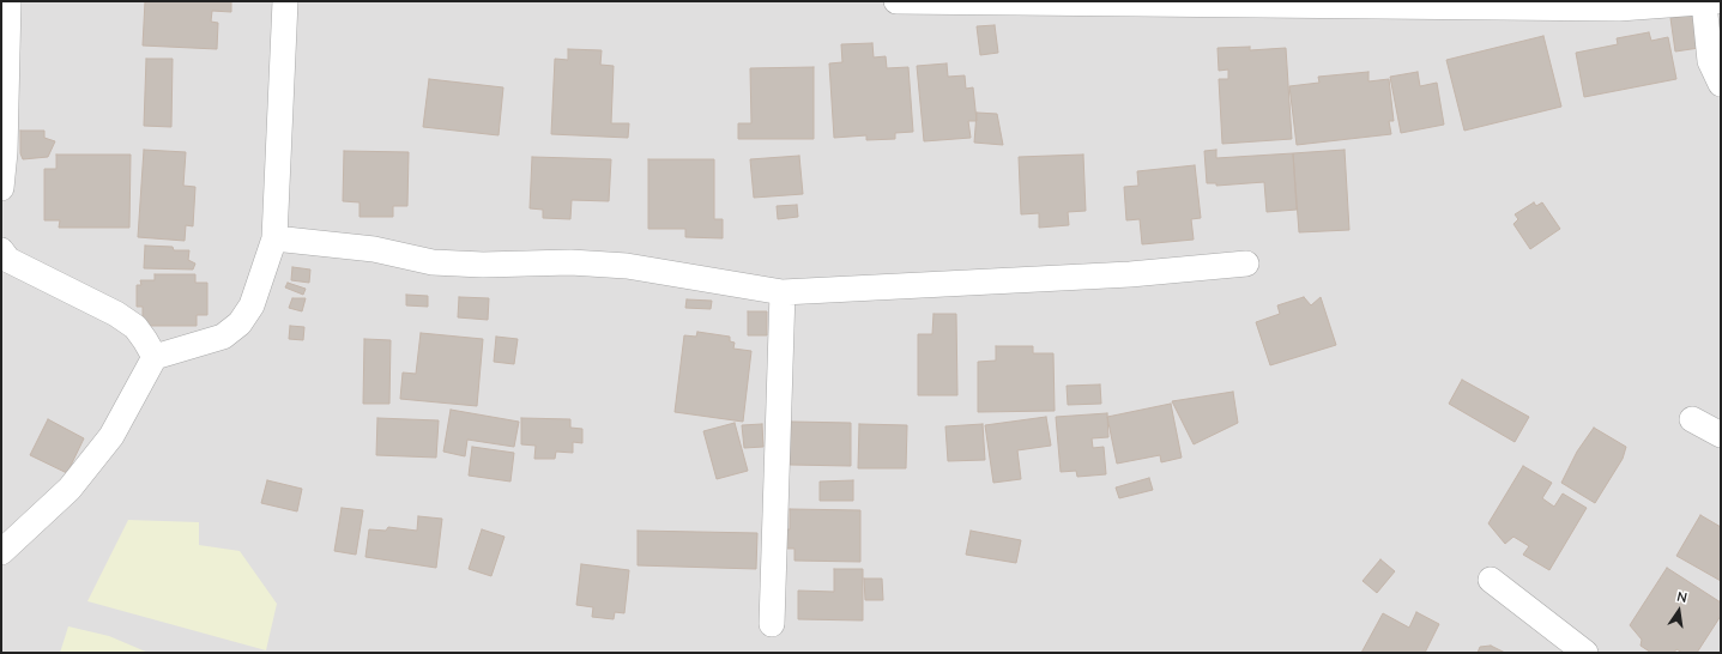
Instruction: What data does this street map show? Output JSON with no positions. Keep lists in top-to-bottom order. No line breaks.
{"north":"top"}
